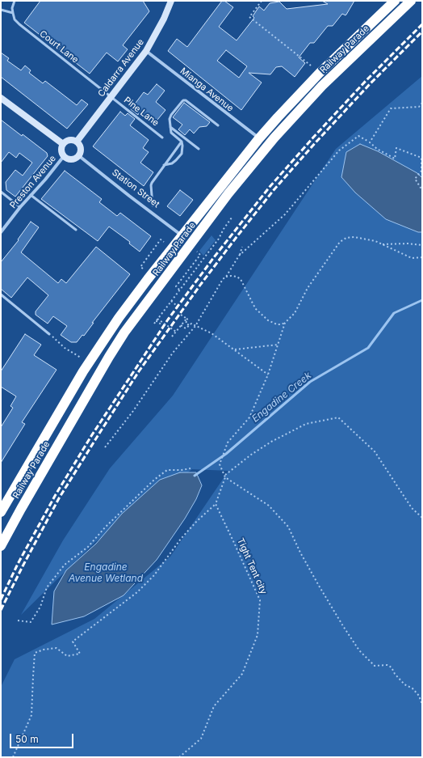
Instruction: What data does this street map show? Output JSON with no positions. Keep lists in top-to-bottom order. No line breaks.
{"streets":{"highway":["Railway Parade"],"street":["Caldarra Avenue","Mianga Avenue","Preston Avenue","Station Street"],"lane":["Court Lane","Pine Lane"],"path":["Tight Tent city"]},"crossings":[["Court Lane","Caldarra Avenue"],["Court Lane","Pine Lane"],["Railway Parade","Mianga Avenue"],["Railway Parade","Station Street"],["Caldarra Avenue","Mianga Avenue"],["Caldarra Avenue","Pine Lane"],["Caldarra Avenue","Preston Avenue"],["Caldarra Avenue","Station Street"],["Preston Avenue","Station Street"]],"water":["Engadine Creek","Engadine Avenue Wetland"],"scale_bar":"50 m"}
